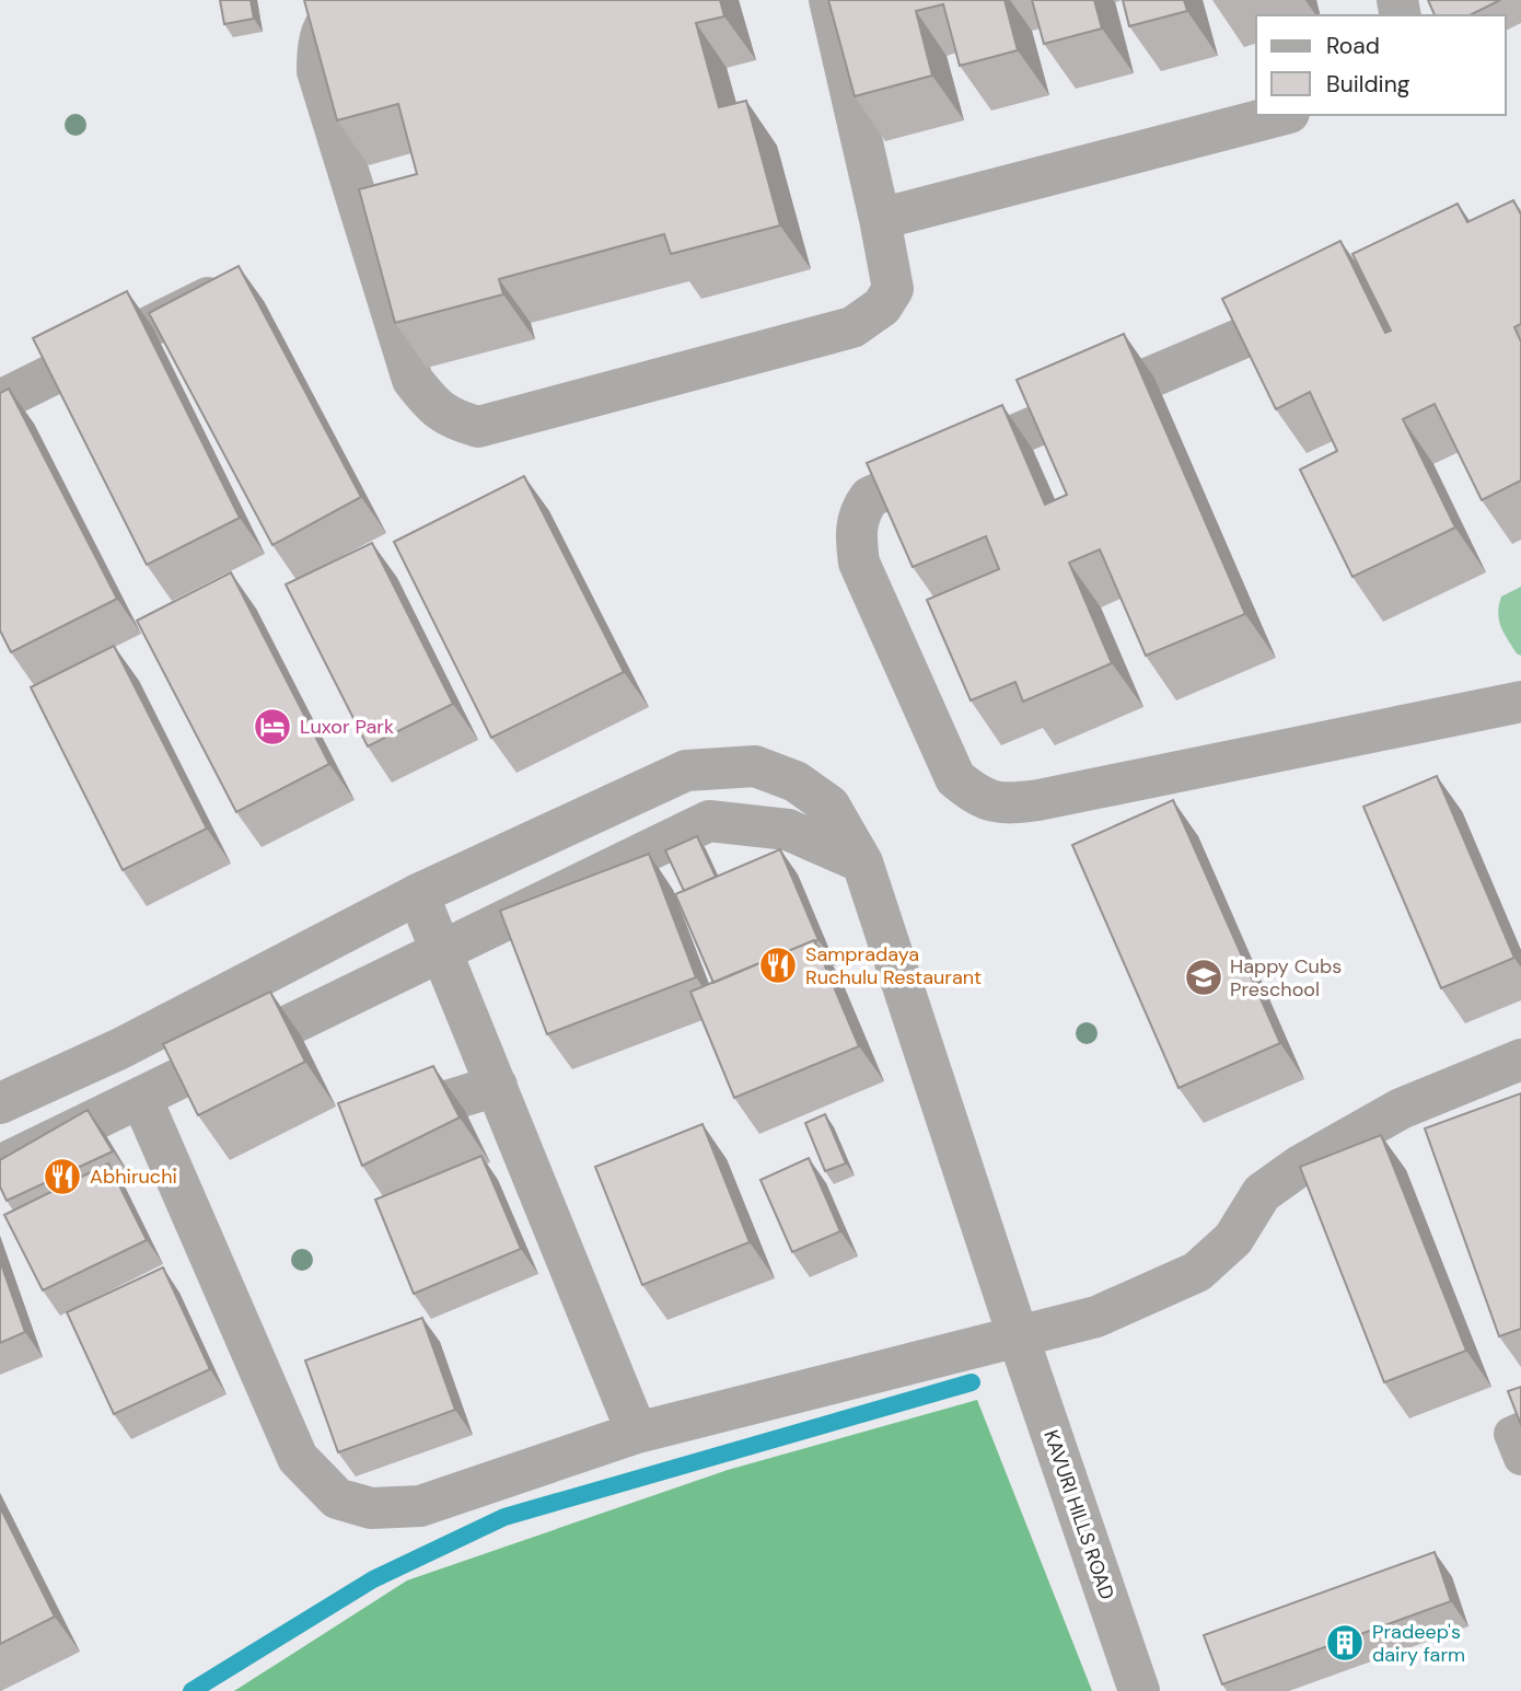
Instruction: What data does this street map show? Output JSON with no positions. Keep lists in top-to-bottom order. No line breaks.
{"streets":{"street":["KAVURI HILLS ROAD"]},"places":{"hotel":["Luxor Park"],"restaurant":["Sampradaya Ruchulu Restaurant","Abhiruchi"],"school or university":["Happy Cubs Preschool"],"building":["Pradeep's dairy farm"]},"legend":["Road","Building"]}
